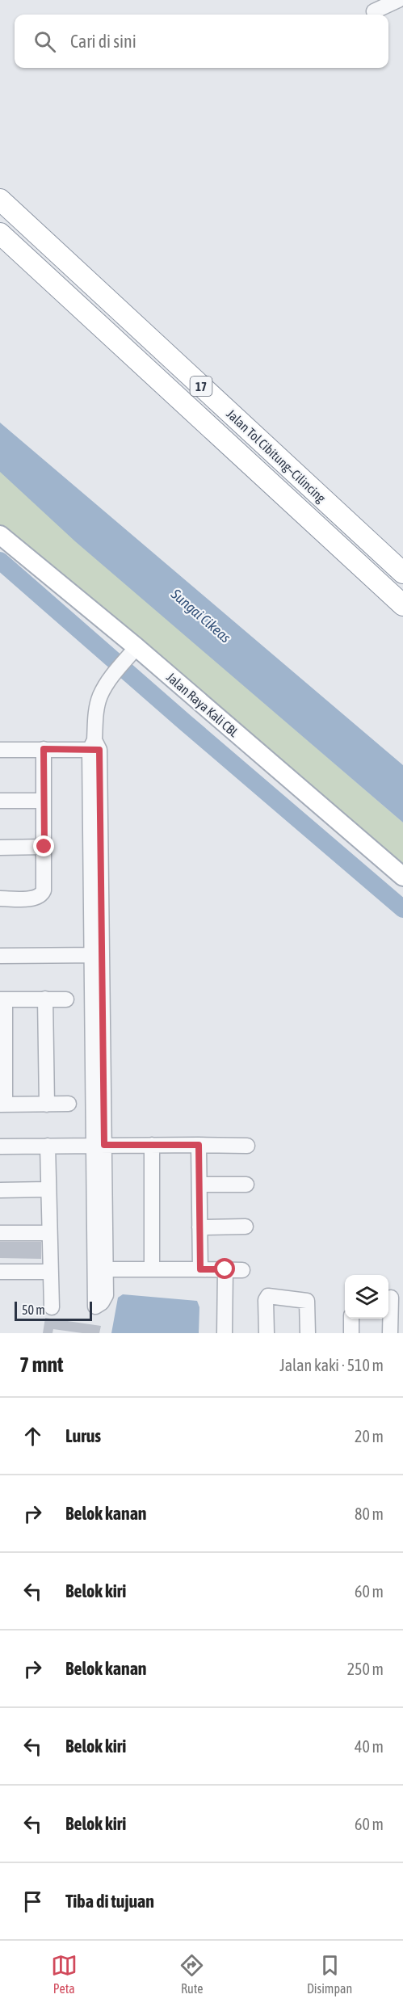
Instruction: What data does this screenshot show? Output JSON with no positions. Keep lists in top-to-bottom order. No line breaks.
{"streets":{"highway":["17","Jalan Tol Cibitung–Cilincing"],"main road":["Jalan Raya Kali CBL"]},"water":["Sungai Cikeas"],"scale_bar":"50 m","page":{"search":"Cari di sini","scale":"50 m","heading":["7 mnt","Jalan kaki · 510 m"],"list":[["Lurus","20 m"],["Belok kanan","80 m"],["Belok kiri","60 m"],["Belok kanan","250 m"],["Belok kiri","40 m"],["Belok kiri","60 m"],"Tiba di tujuan"],"nav":["Peta","Rute","Disimpan"]}}
